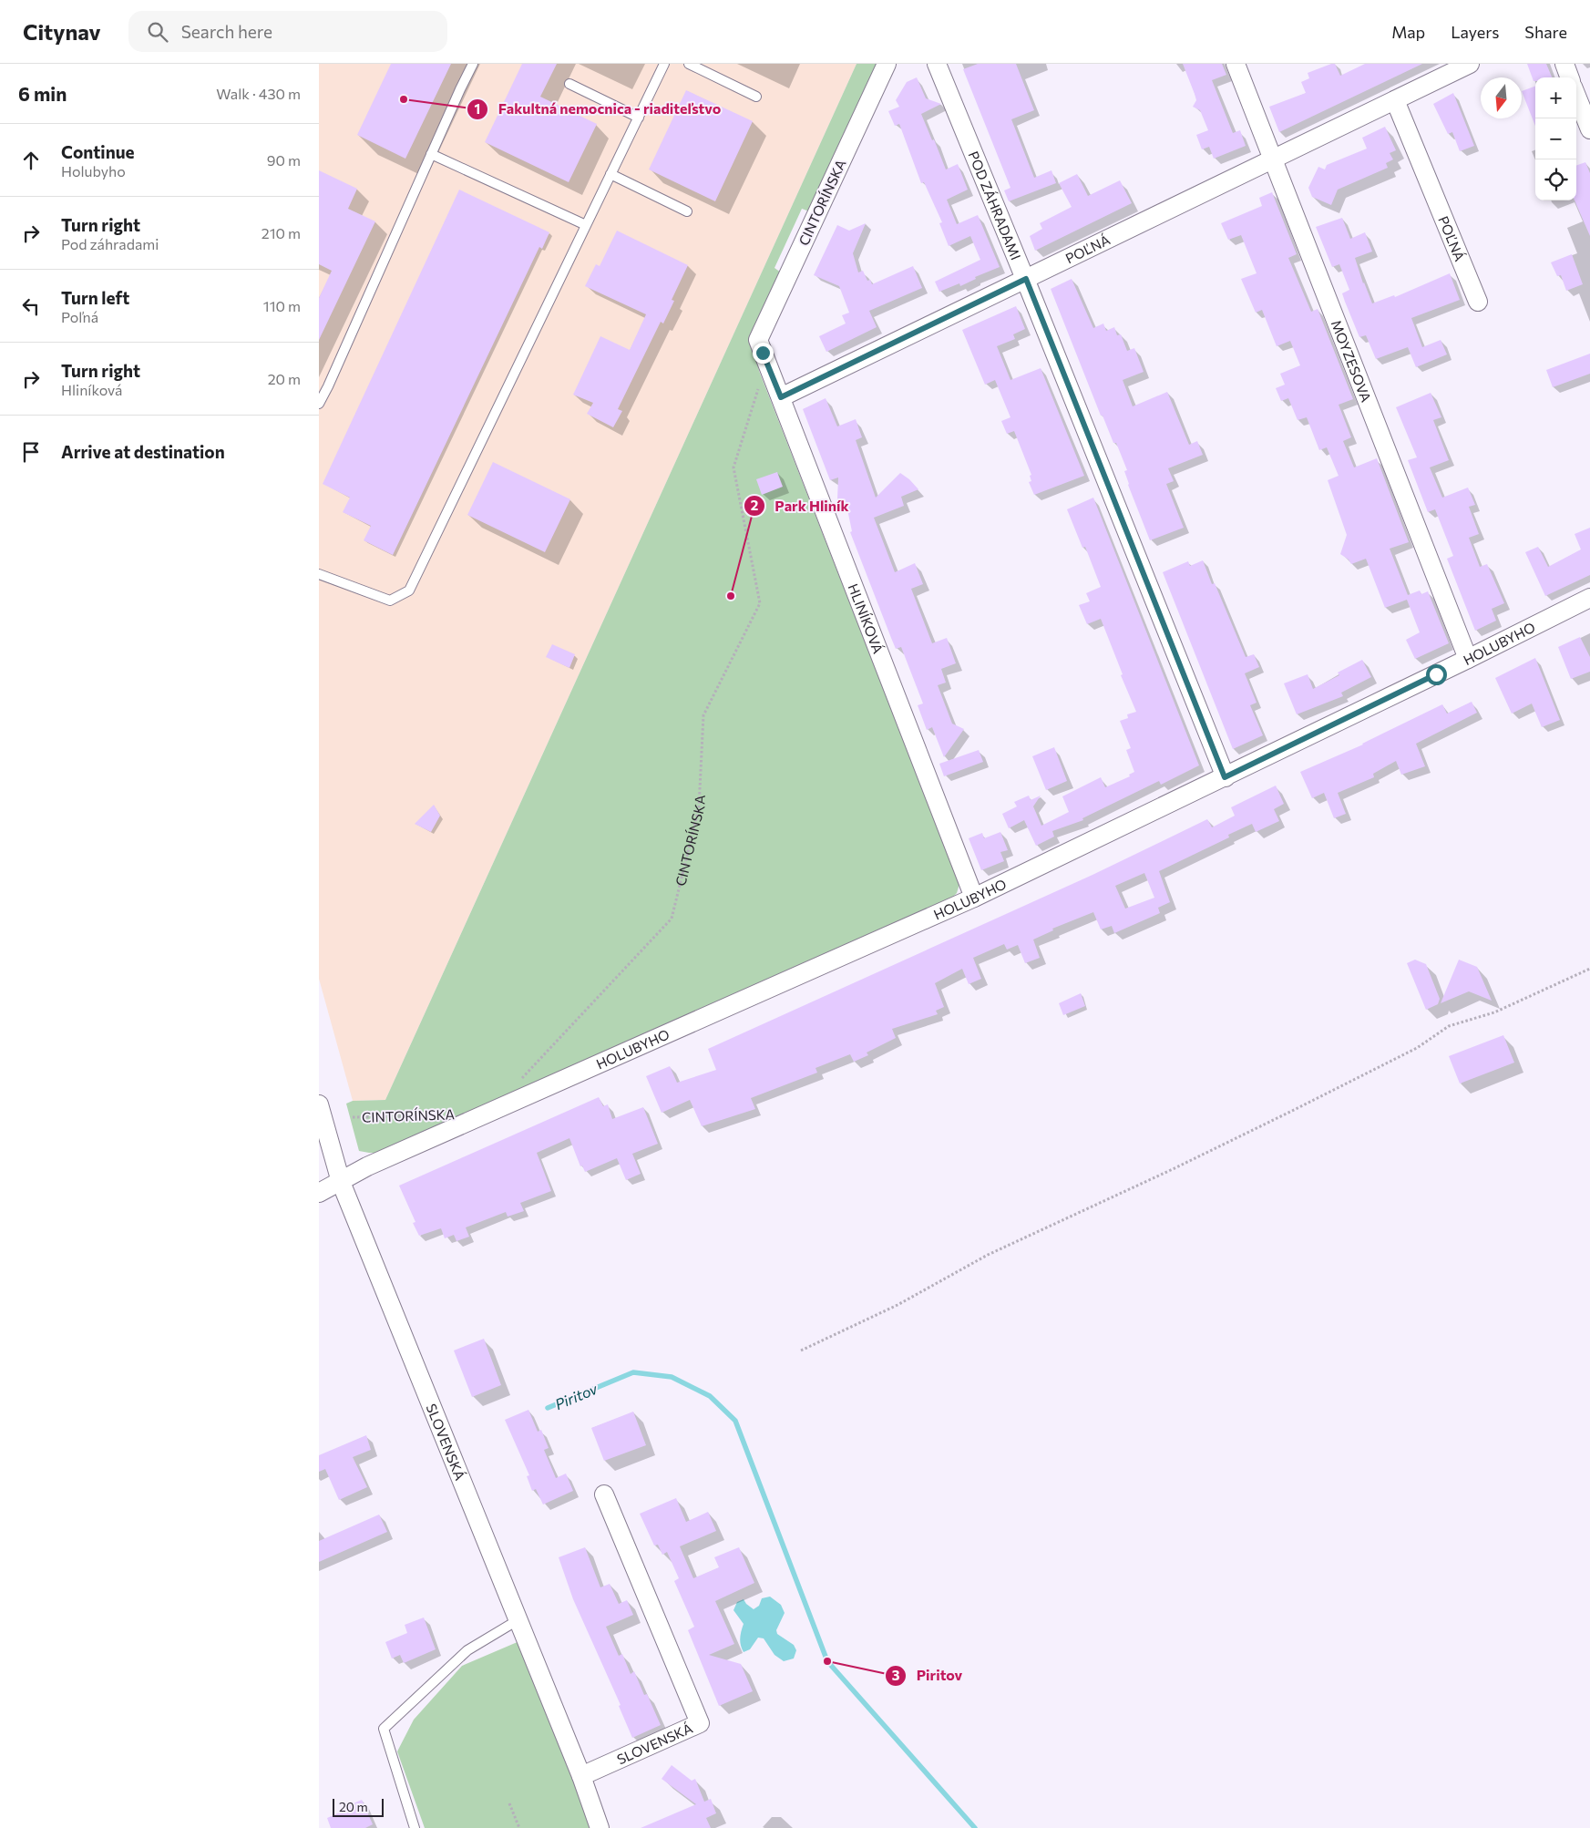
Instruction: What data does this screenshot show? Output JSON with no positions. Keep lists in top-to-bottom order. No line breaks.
{"streets":{"street":["CINTORÍNSKA","POD ZÁHRADAMI","POĽNÁ","MOYZESOVA","HLINÍKOVÁ","HOLUBYHO","SLOVENSKÁ"]},"crossings":[["CINTORÍNSKA","HLINÍKOVÁ"],["POD ZÁHRADAMI","POĽNÁ"],["POD ZÁHRADAMI","HOLUBYHO"],["POĽNÁ","MOYZESOVA"],["POĽNÁ","HLINÍKOVÁ"],["MOYZESOVA","HOLUBYHO"],["HLINÍKOVÁ","HOLUBYHO"],["HOLUBYHO","SLOVENSKÁ"]],"water":["Piritov"],"places":["Fakultná nemocnica - riaditeľstvo","Park Hliník","Piritov"],"scale_bar":"20 m","north":"bottom","page":{"header":"Citynav","search":"Search here","nav":["Map","Layers","Share"],"heading":["6 min","Walk · 430 m"],"map_buttons":["+","−"],"list":[["Continue","Holubyho","90 m"],["Turn right","Pod záhradami","210 m"],["Turn left","Poľná","110 m"],["Turn right","Hliníková","20 m"],"Arrive at destination"],"scale":"20 m"}}
